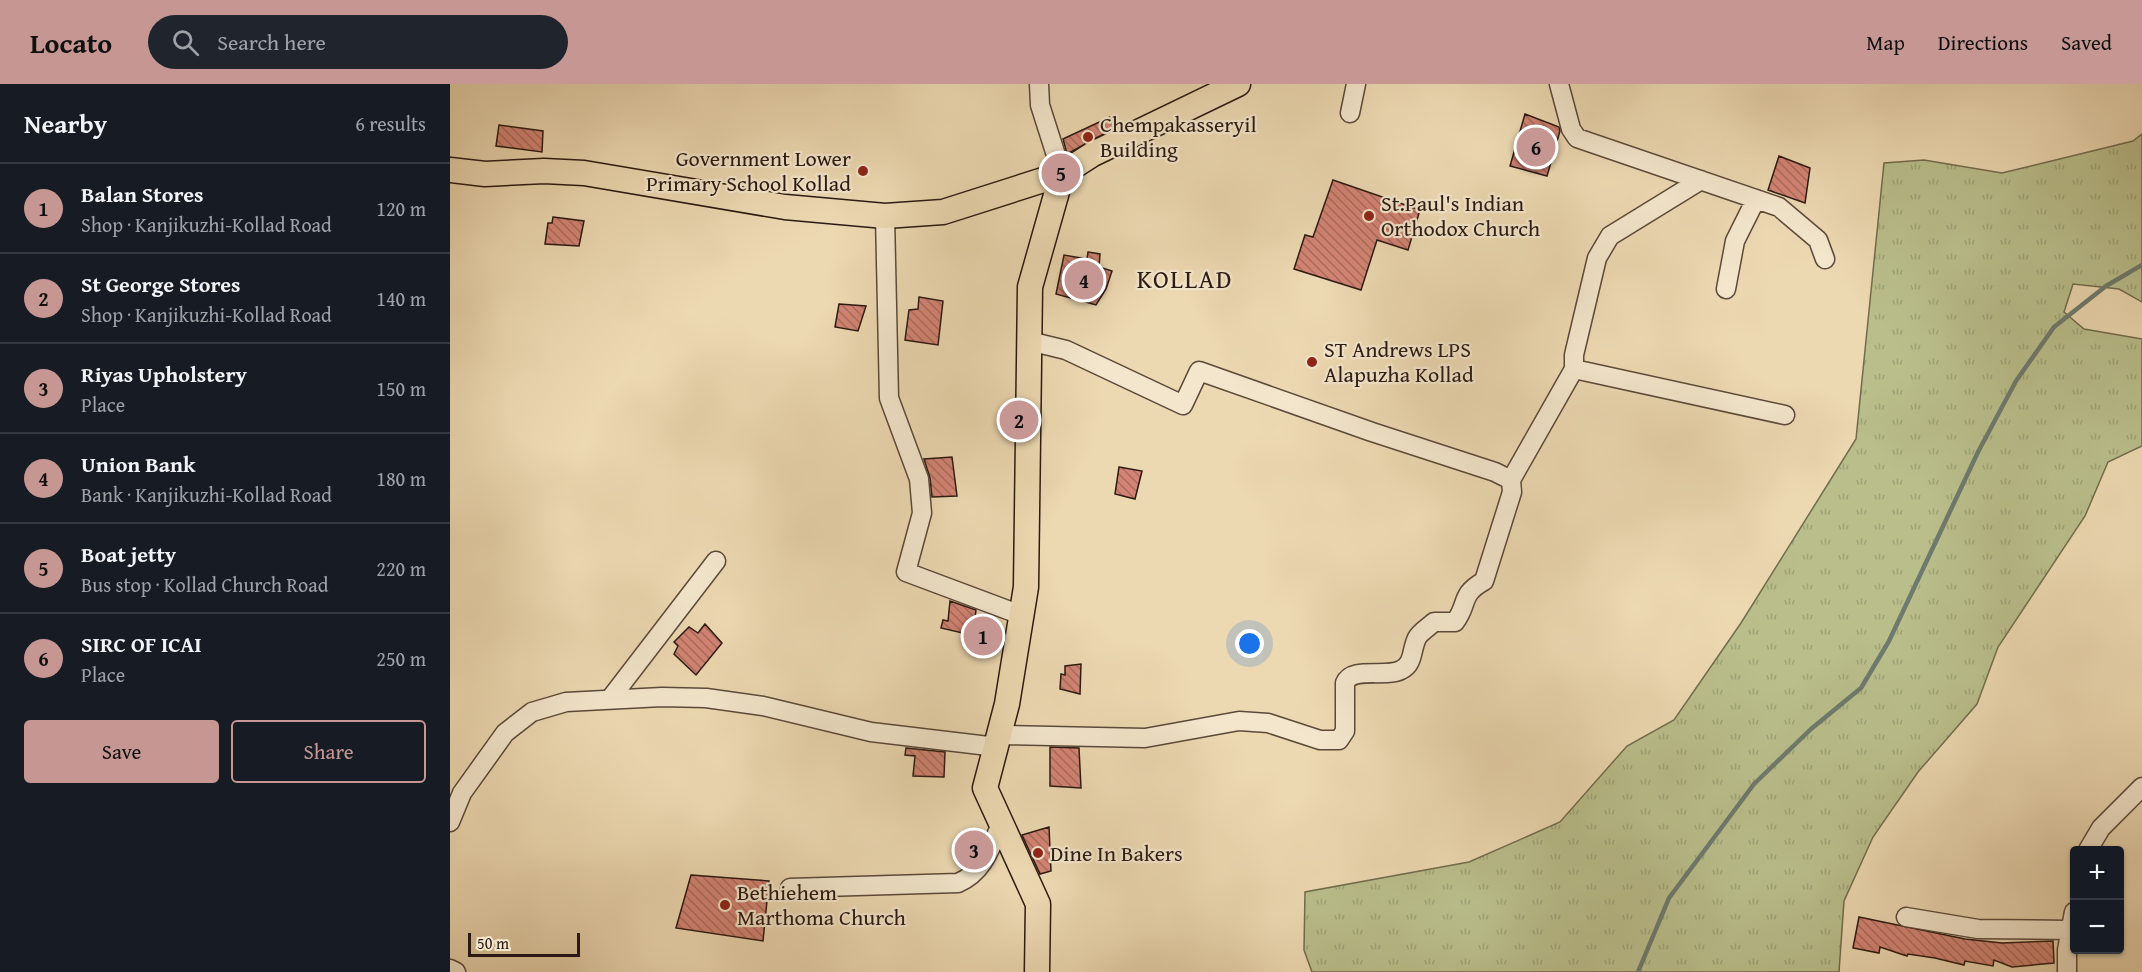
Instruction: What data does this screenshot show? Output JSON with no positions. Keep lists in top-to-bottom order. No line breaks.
{"districts":["KOLLAD"],"places":["Chempakasseryil Building","Government Lower Primary School Kollad","St.Paul's Indian Orthodox Church","ST Andrews LPS Alapuzha Kollad","Dine In Bakers","Bethiehem Marthoma Church"],"scale_bar":"50 m","page":{"header":"Locato","search":"Search here","nav":["Map","Directions","Saved"],"heading":["Nearby","6 results"],"pins":["6","5","4","2","1","3"],"list":[{"mark":"1","name":"Balan Stores","note":"Shop · Kanjikuzhi-Kollad Road","value":"120 m"},{"mark":"2","name":"St George Stores","note":"Shop · Kanjikuzhi-Kollad Road","value":"140 m"},{"mark":"3","name":"Riyas Upholstery","note":"Place","value":"150 m"},{"mark":"4","name":"Union Bank","note":"Bank · Kanjikuzhi-Kollad Road","value":"180 m"},{"mark":"5","name":"Boat jetty","note":"Bus stop · Kollad Church Road","value":"220 m"},{"mark":"6","name":"SIRC OF ICAI","note":"Place","value":"250 m"}],"buttons":["Save","Share"],"map_buttons":["+","−"],"scale":"50 m"}}
